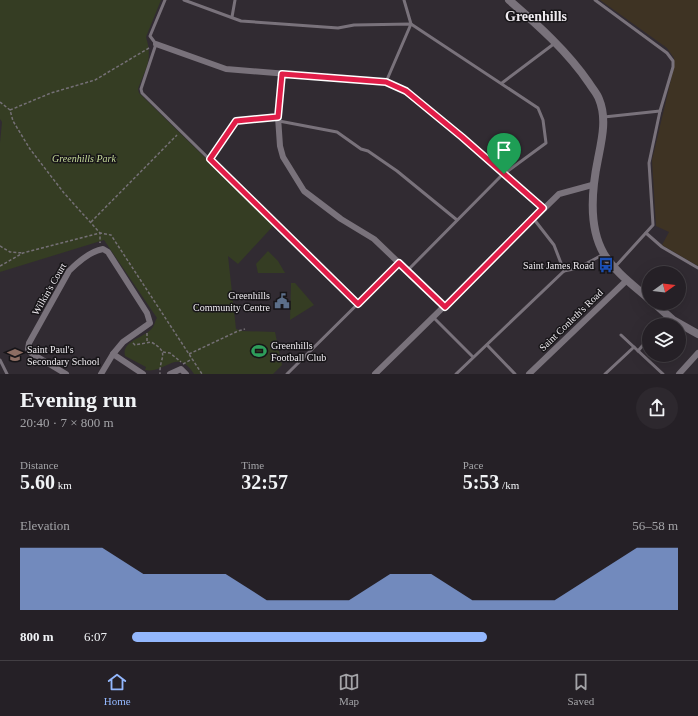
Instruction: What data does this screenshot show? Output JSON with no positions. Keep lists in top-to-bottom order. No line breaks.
{"streets":{"street":["Wilkin's Court","Saint Conleth's Road"]},"districts":["Greenhills"],"parks":["Greenhills Park"],"places":{"bus stop":["Saint James Road"],"public building":["Greenhills Community Centre"],"sports":["Greenhills Football Club"],"school or university":["Saint Paul's Secondary School"]},"north":"right","page":{"heading":["Evening run","20:40 · 7 × 800 m"],"stats":[["Distance","5.60 km"],["Time","32:57"],["Pace","5:53 /km"]],"chart":["Elevation","56–58 m"],"list":[{"name":"800 m","note":"6:07"}],"tabs":["Home","Map","Saved"]}}
